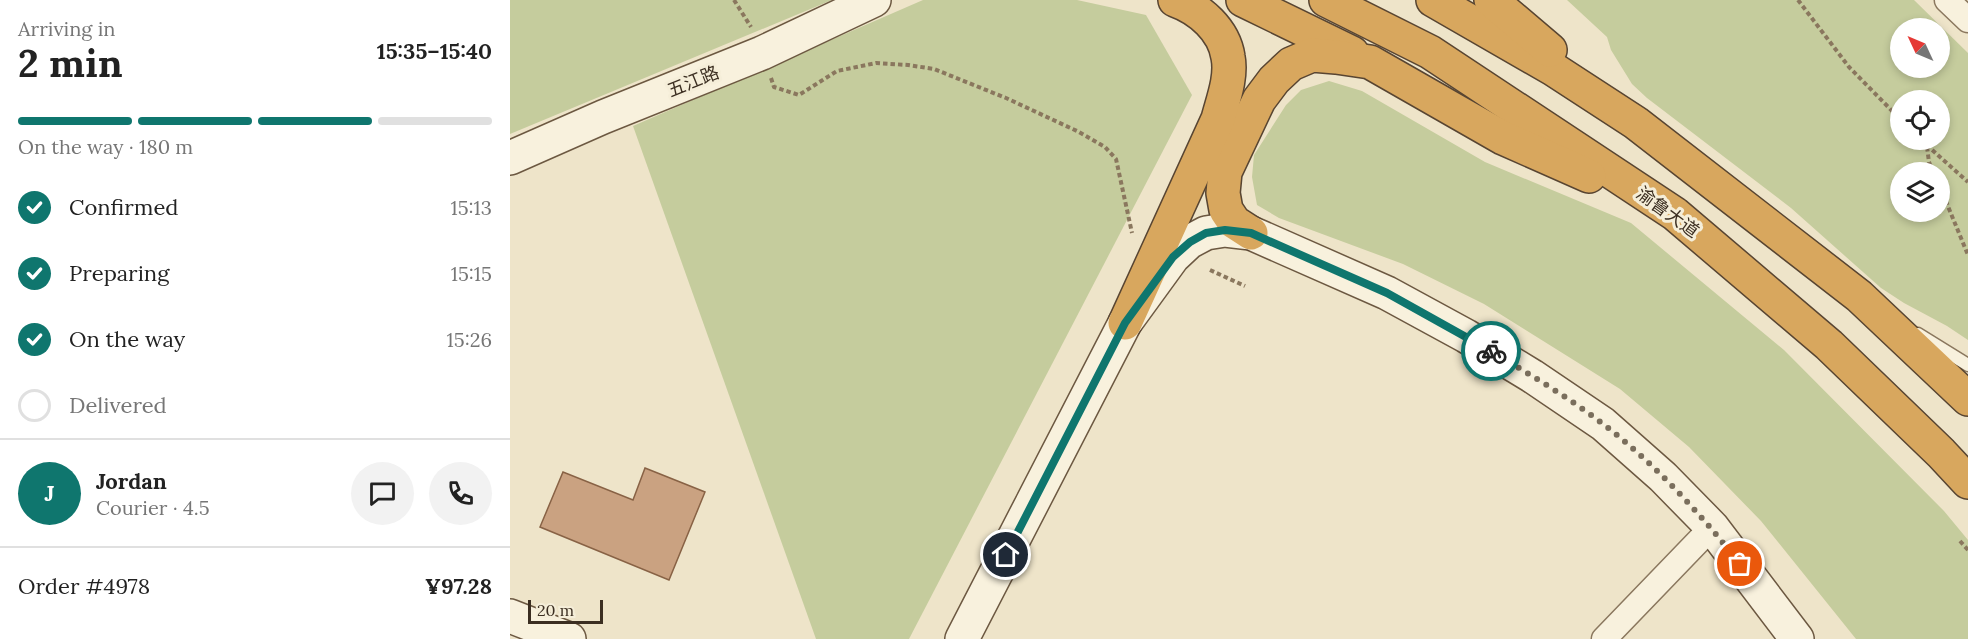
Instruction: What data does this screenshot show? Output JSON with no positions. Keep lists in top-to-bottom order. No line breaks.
{"streets":{"highway":["渝鲁大道"],"main road":["五江路"]},"scale_bar":"20 m","north":"top left","page":{"heading":["2 min","Arriving in","15:35–15:40"],"panel":["Jordan","Courier · 4.5","Order #4978","¥97.28"],"bar":"On the way · 180 m","list":[["Confirmed","15:13"],["Preparing","15:15"],["On the way","15:26"],"Delivered"],"round":"J","scale":"20 m"}}
